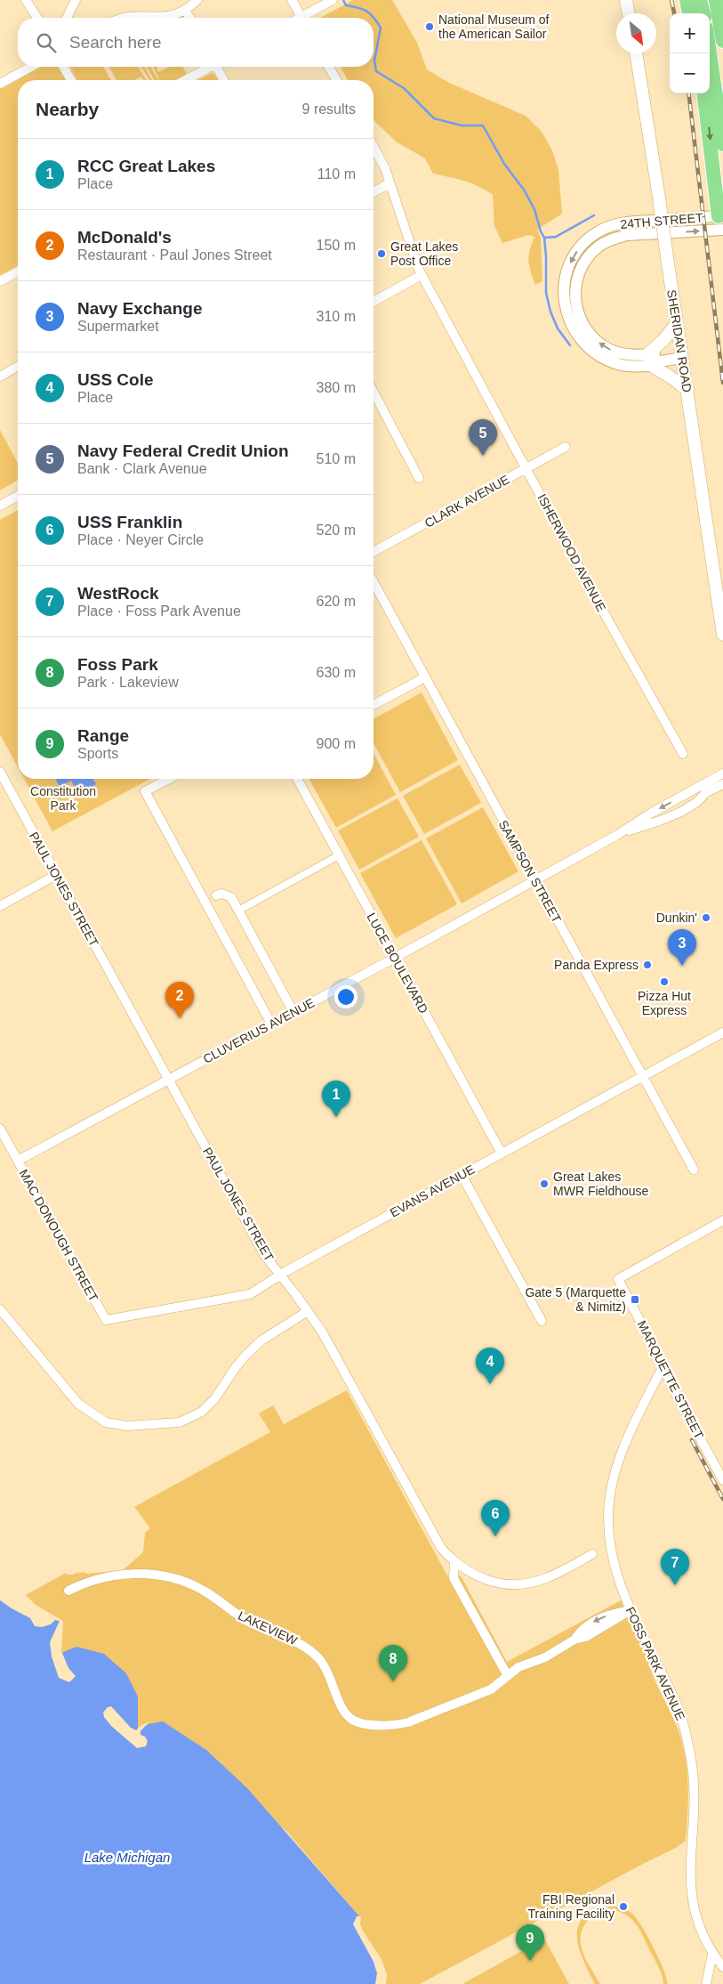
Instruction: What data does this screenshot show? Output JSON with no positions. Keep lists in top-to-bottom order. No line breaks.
{"streets":{"main road":["SHERIDAN ROAD"],"street":["24TH STREET","CLARK AVENUE","ISHERWOOD AVENUE","SAMPSON STREET","PAUL JONES STREET","LUCE BOULEVARD","CLUVERIUS AVENUE","EVANS AVENUE","MAC DONOUGH STREET","MARQUETTE STREET","LAKEVIEW","FOSS PARK AVENUE"]},"crossings":[["24TH STREET","SHERIDAN ROAD"],["CLARK AVENUE","ISHERWOOD AVENUE"],["SAMPSON STREET","CLUVERIUS AVENUE"],["SAMPSON STREET","EVANS AVENUE"],["PAUL JONES STREET","CLUVERIUS AVENUE"],["PAUL JONES STREET","EVANS AVENUE"],["LUCE BOULEVARD","CLUVERIUS AVENUE"],["LUCE BOULEVARD","EVANS AVENUE"],["CLUVERIUS AVENUE","MAC DONOUGH STREET"],["EVANS AVENUE","MAC DONOUGH STREET"],["MARQUETTE STREET","FOSS PARK AVENUE"],["LAKEVIEW","FOSS PARK AVENUE"]],"water":["Lake Michigan"],"parks":["Constitution Park"],"places":{"other":["National Museum of the American Sailor","Great Lakes Post Office","Dunkin'","Panda Express","Pizza Hut Express","Great Lakes MWR Fieldhouse","FBI Regional Training Facility"],"transit":["Gate 5 (Marquette & Nimitz)"]},"north":"bottom right","page":{"map_buttons":["+","−"],"search":"Search here","heading":["Nearby","9 results"],"list":[{"mark":"1","name":"RCC Great Lakes","note":"Place","value":"110 m"},{"mark":"2","name":"McDonald's","note":"Restaurant · Paul Jones Street","value":"150 m"},{"mark":"3","name":"Navy Exchange","note":"Supermarket","value":"310 m"},{"mark":"4","name":"USS Cole","note":"Place","value":"380 m"},{"mark":"5","name":"Navy Federal Credit Union","note":"Bank · Clark Avenue","value":"510 m"},{"mark":"6","name":"USS Franklin","note":"Place · Neyer Circle","value":"520 m"},{"mark":"7","name":"WestRock","note":"Place · Foss Park Avenue","value":"620 m"},{"mark":"8","name":"Foss Park","note":"Park · Lakeview","value":"630 m"},{"mark":"9","name":"Range","note":"Sports","value":"900 m"}],"pins":["5","3","2","1","4","6","7","8","9"]}}
